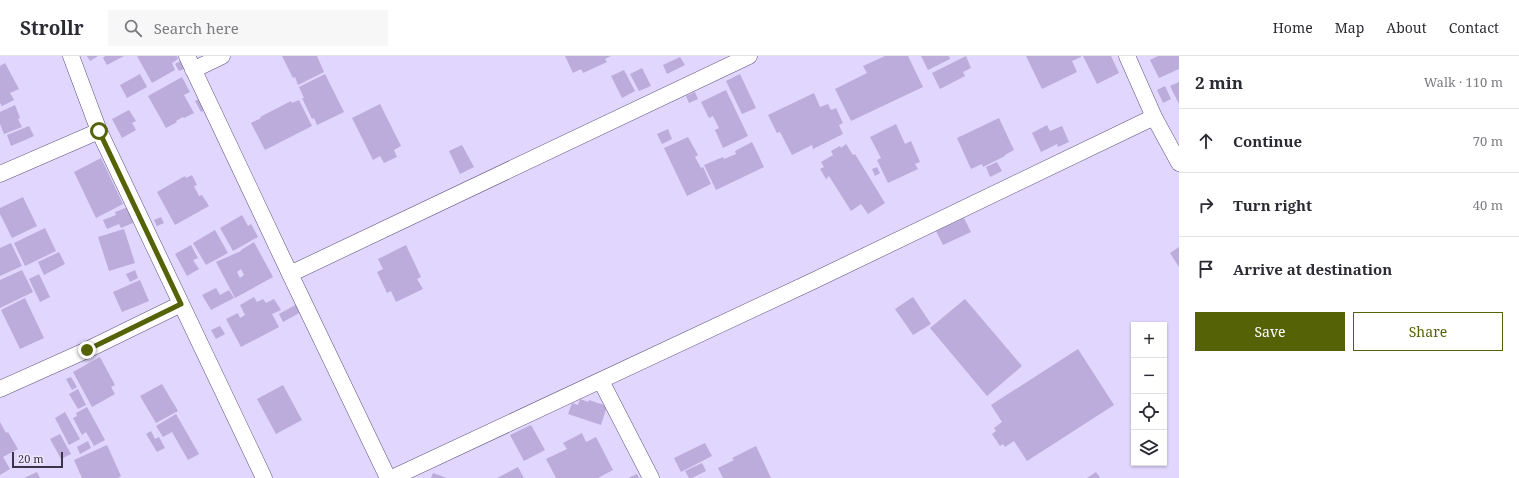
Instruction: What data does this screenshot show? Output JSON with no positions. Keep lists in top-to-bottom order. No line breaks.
{"scale_bar":"20 m","page":{"header":"Strollr","search":"Search here","nav":["Home","Map","About","Contact"],"heading":["2 min","Walk · 110 m"],"list":[["Continue","70 m"],["Turn right","40 m"],"Arrive at destination"],"buttons":["Save","Share"],"map_buttons":["+","−"],"scale":"20 m"}}
